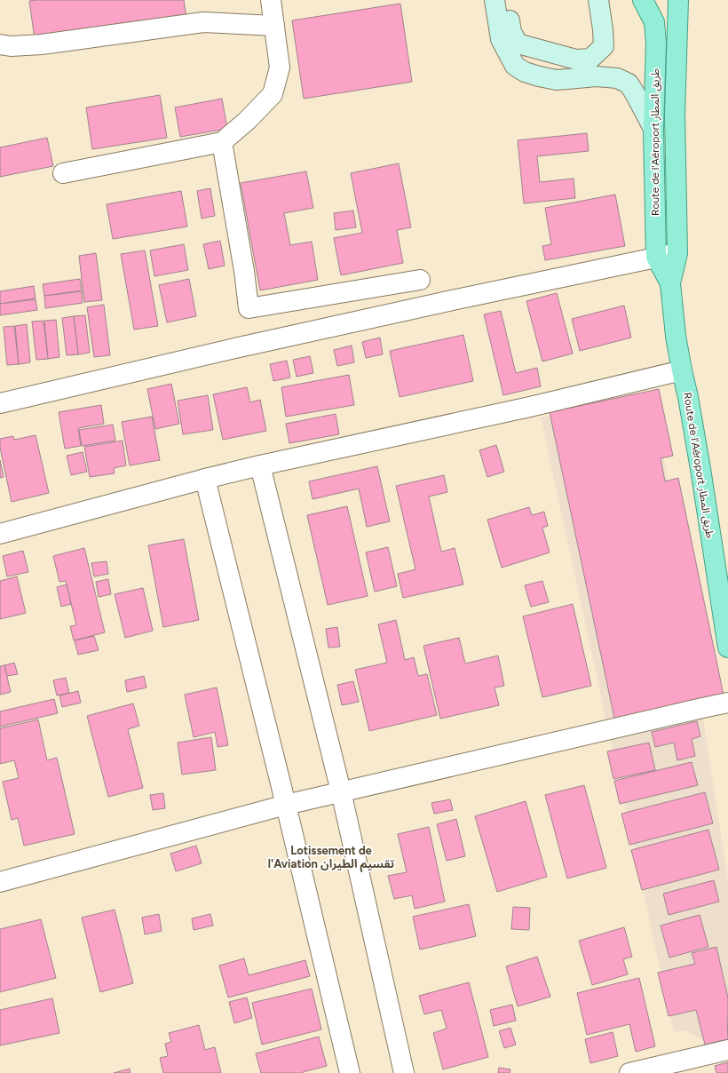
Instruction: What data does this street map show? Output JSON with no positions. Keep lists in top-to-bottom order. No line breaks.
{"streets":{"main road":["Route de l'Aéroport طريق المطار"]},"districts":["Lotissement de l'Aviation تقسيم الطيران"]}
